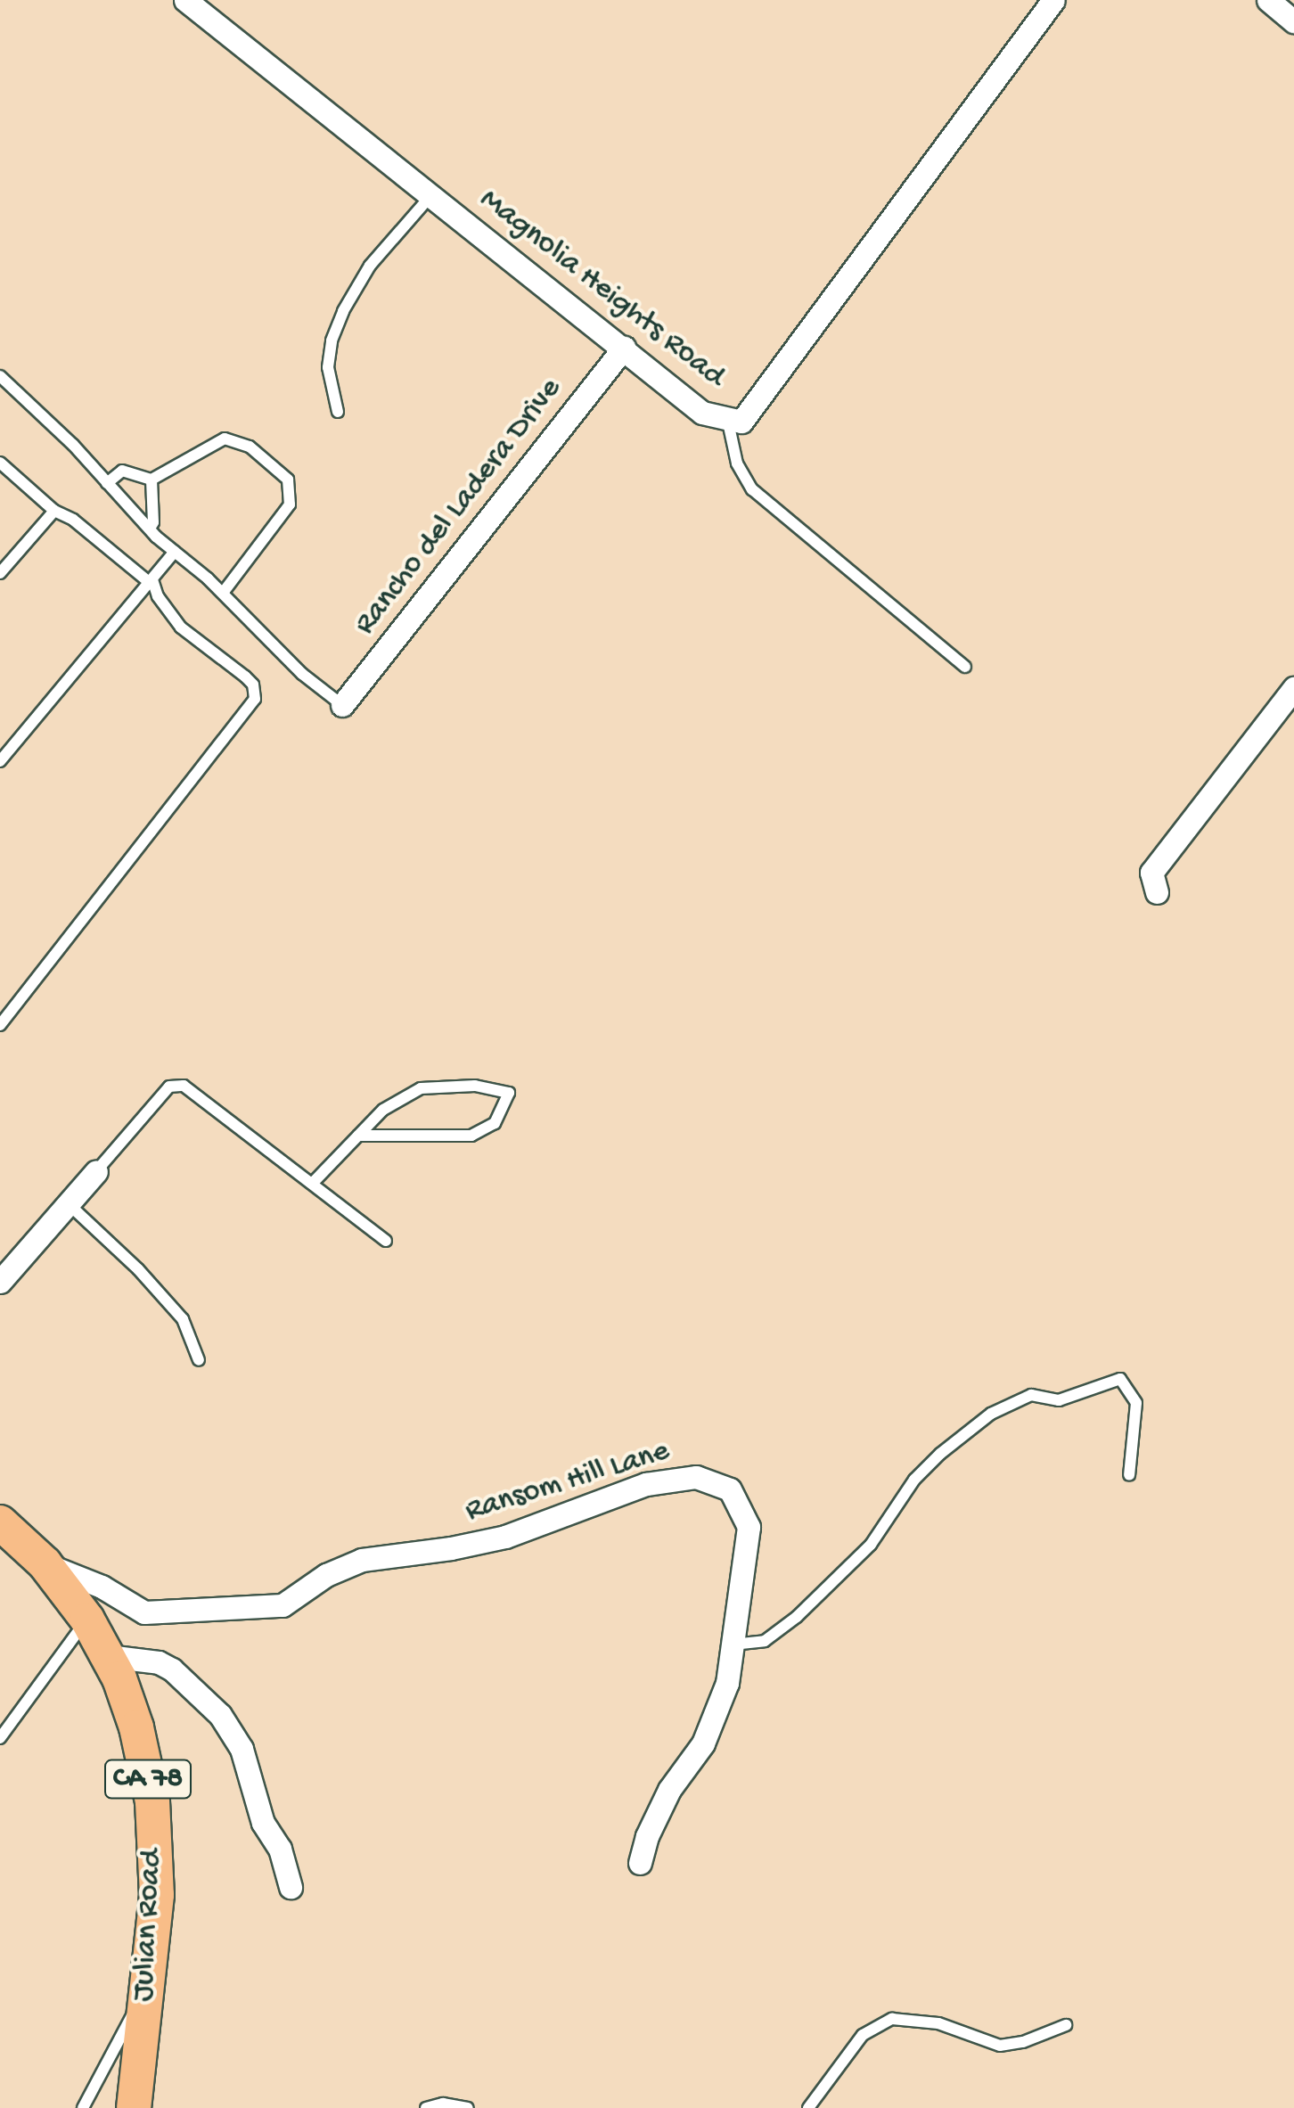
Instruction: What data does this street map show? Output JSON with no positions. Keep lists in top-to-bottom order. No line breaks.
{"streets":{"main road":["CA 78","Julian Road"],"street":["Magnolia Heights Road","Rancho del Ladera Drive","Ransom Hill Lane"]},"crossings":[["Magnolia Heights Road","Rancho del Ladera Drive"],["Ransom Hill Lane","Julian Road"]]}
